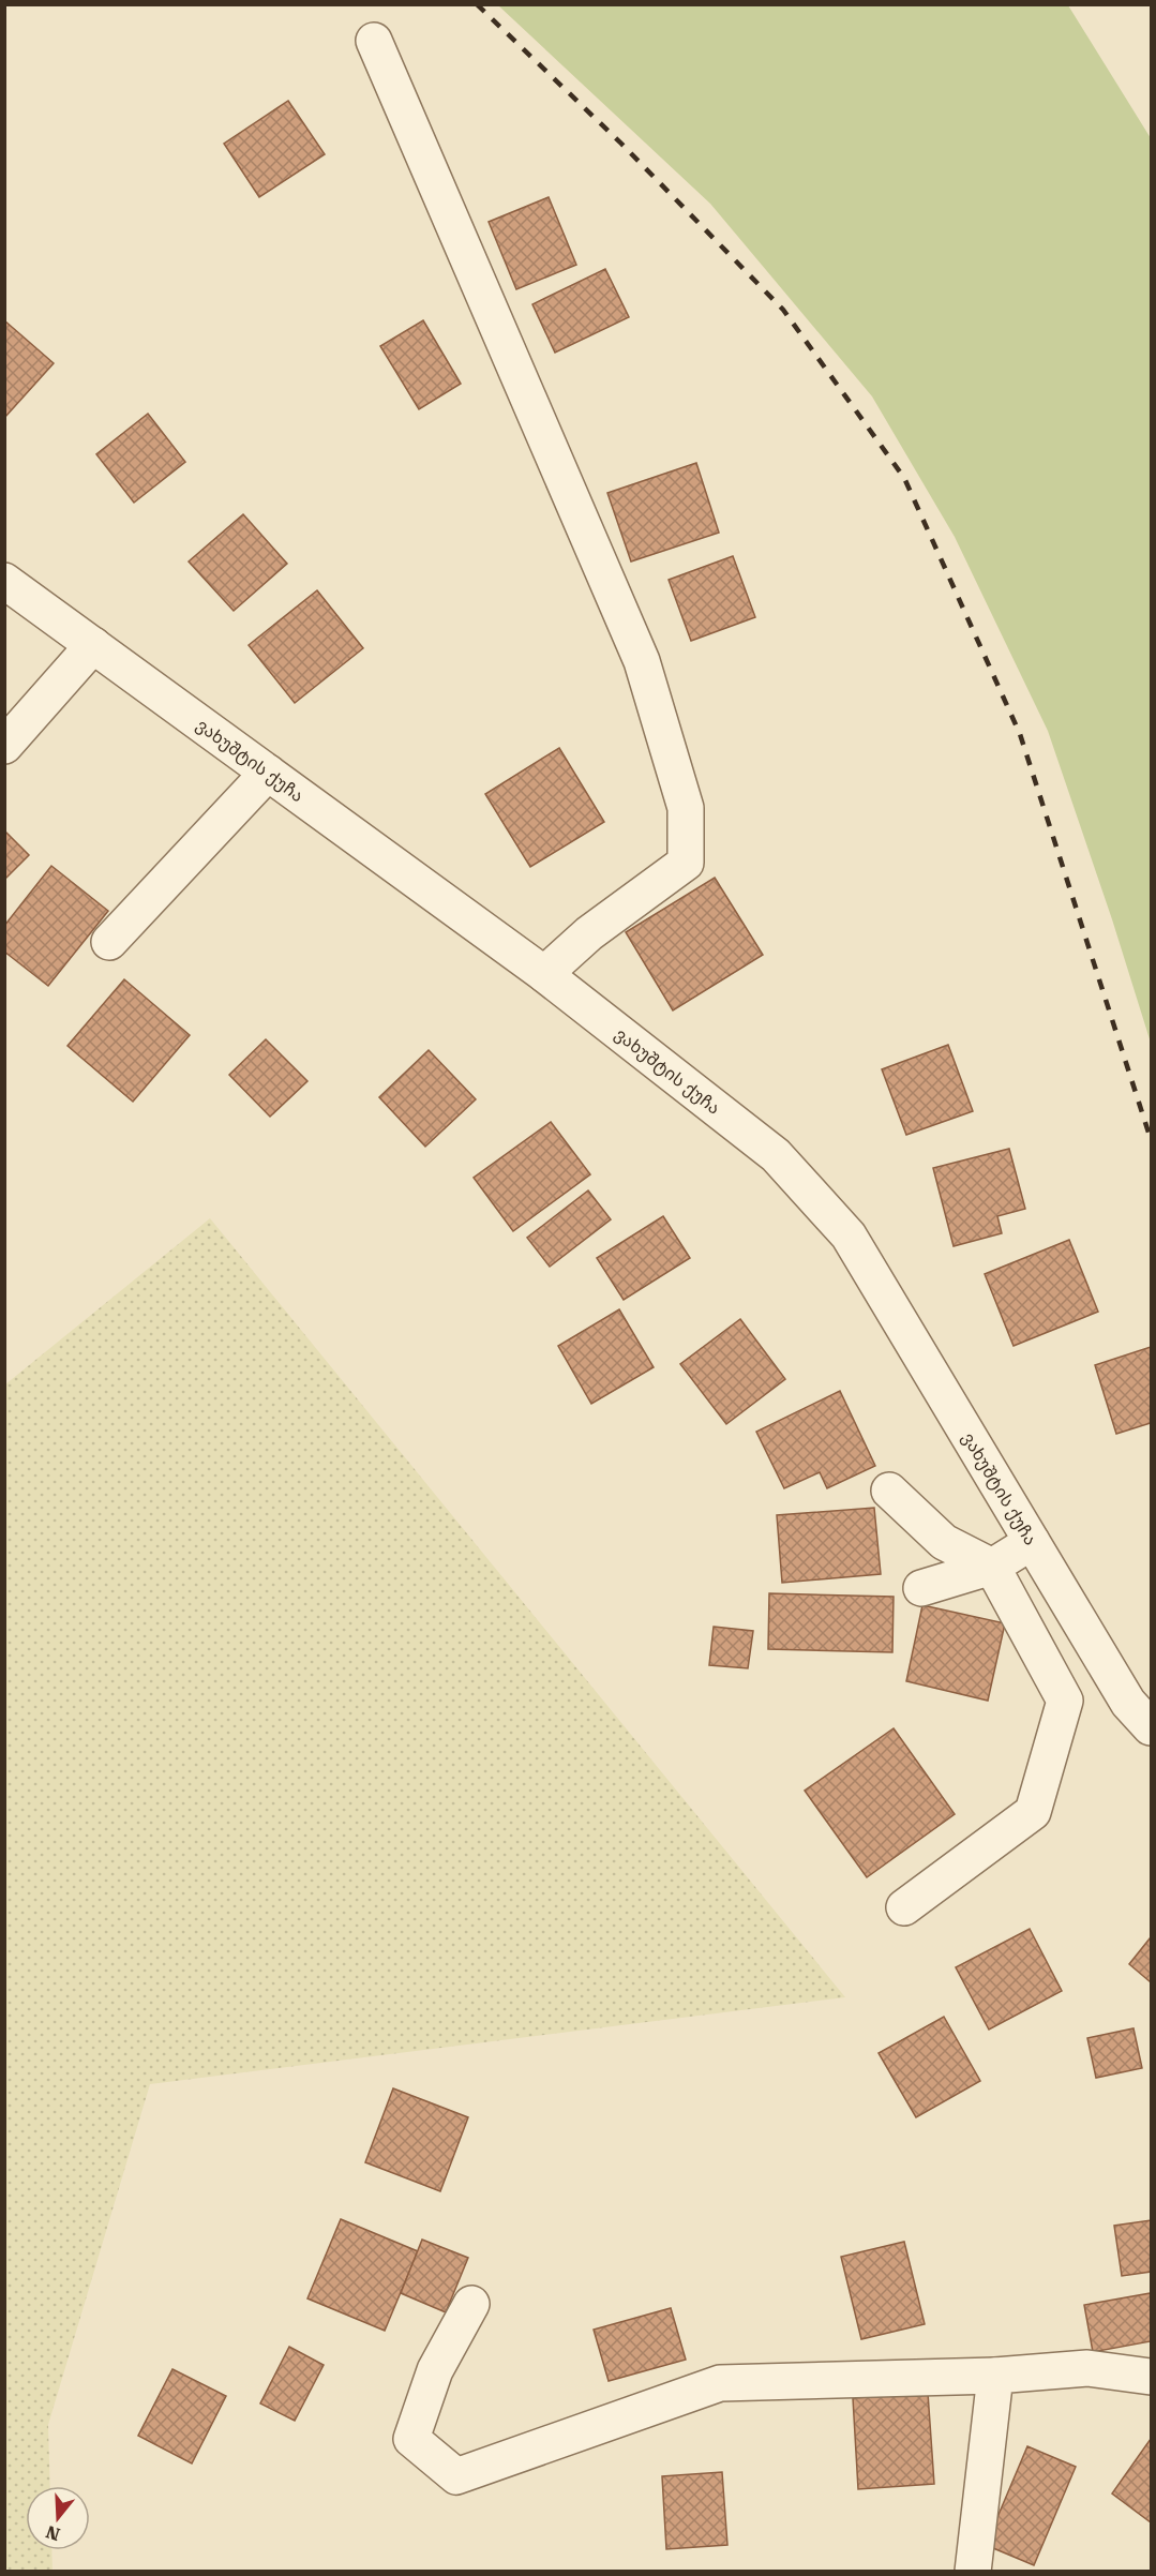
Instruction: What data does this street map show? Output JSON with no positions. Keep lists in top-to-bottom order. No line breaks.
{"streets":{"street":["ვახუშტის ქუჩა"]},"north":"bottom"}
